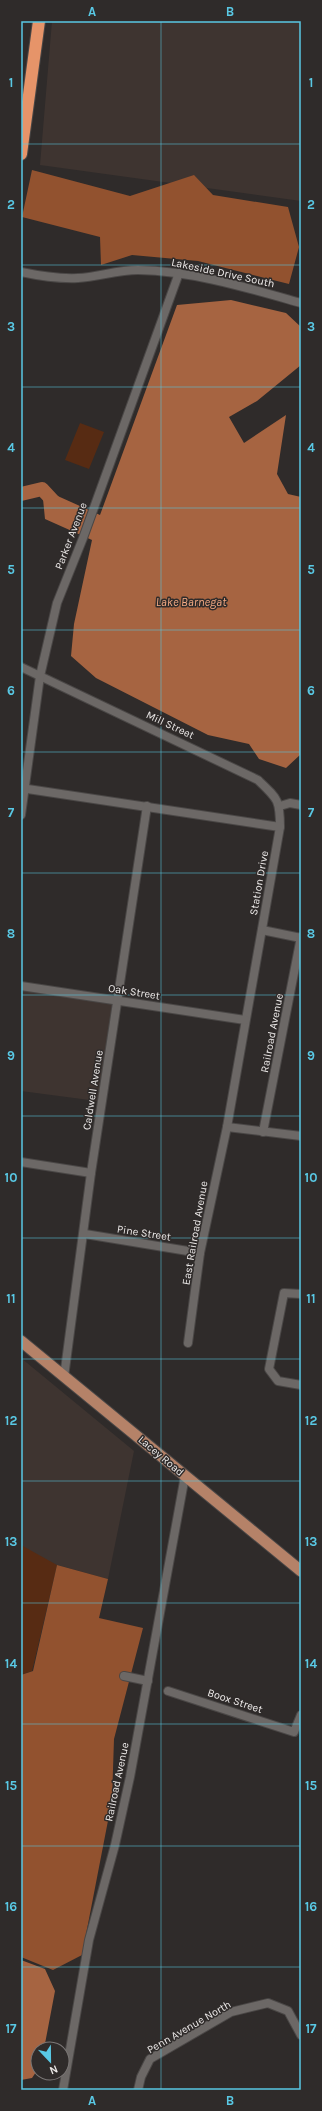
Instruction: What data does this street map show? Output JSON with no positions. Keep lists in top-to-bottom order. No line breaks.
{"streets":{"main road":["Lacey Road"],"street":["Lakeside Drive South","Parker Avenue","Mill Street","Station Drive","Oak Street","Railroad Avenue","Caldwell Avenue","Pine Street","East Railroad Avenue","Boox Street","Penn Avenue North"]},"crossings":[["Lakeside Drive South","Parker Avenue"],["Parker Avenue","Mill Street"],["Station Drive","Oak Street"],["Station Drive","East Railroad Avenue"],["Oak Street","Caldwell Avenue"],["Railroad Avenue","Lacey Road"],["Caldwell Avenue","Pine Street"],["Caldwell Avenue","Lacey Road"],["Pine Street","East Railroad Avenue"]],"water":["Lake Barnegat"],"north":"bottom","grid":{"columns":["A","B"],"rows":["1","2","3","4","5","6","7","8","9","10","11","12","13","14","15","16","17"]}}
